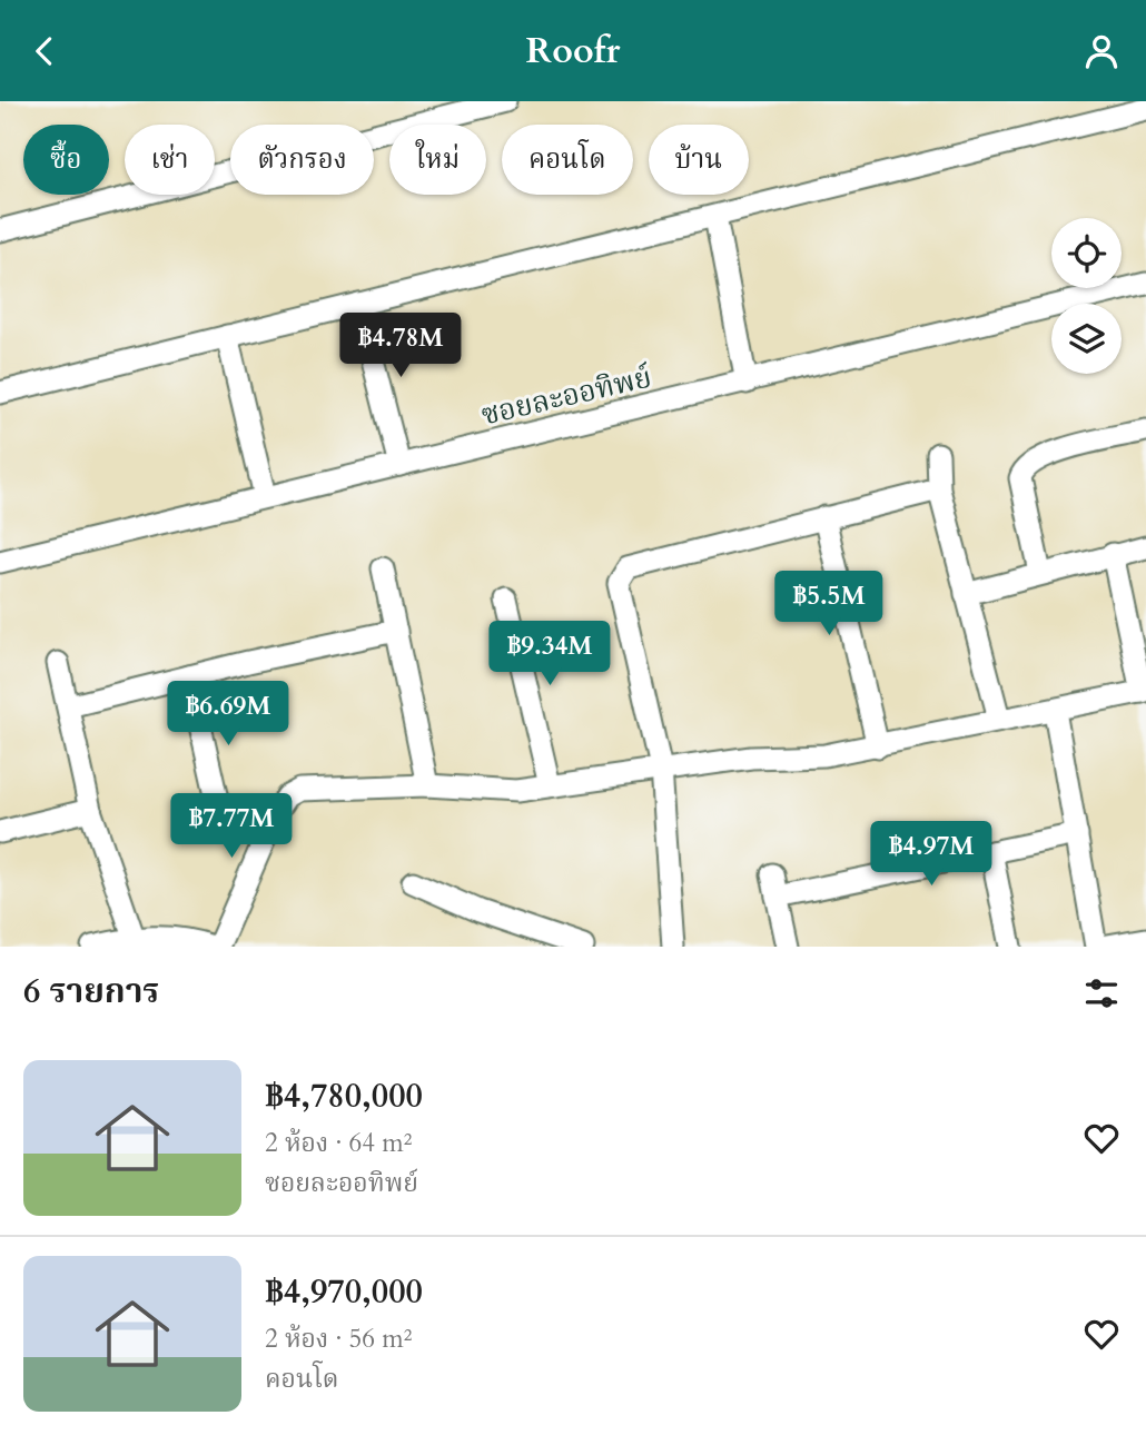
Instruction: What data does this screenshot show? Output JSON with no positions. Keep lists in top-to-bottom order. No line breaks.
{"streets":{"street":["ซอยละออทิพย์"]},"page":{"header":"Roofr","chip":["ซื้อ","เช่า","ตัวกรอง","ใหม่","คอนโด","บ้าน"],"price":["฿4.78M","฿5.5M","฿9.34M","฿6.69M","฿7.77M","฿4.97M"],"heading":"6 รายการ","list":[{"name":"฿4,780,000","note":"2 ห้อง · 64 m² · ซอยละออทิพย์"},{"name":"฿4,970,000","note":"2 ห้อง · 56 m² · คอนโด"}]}}
